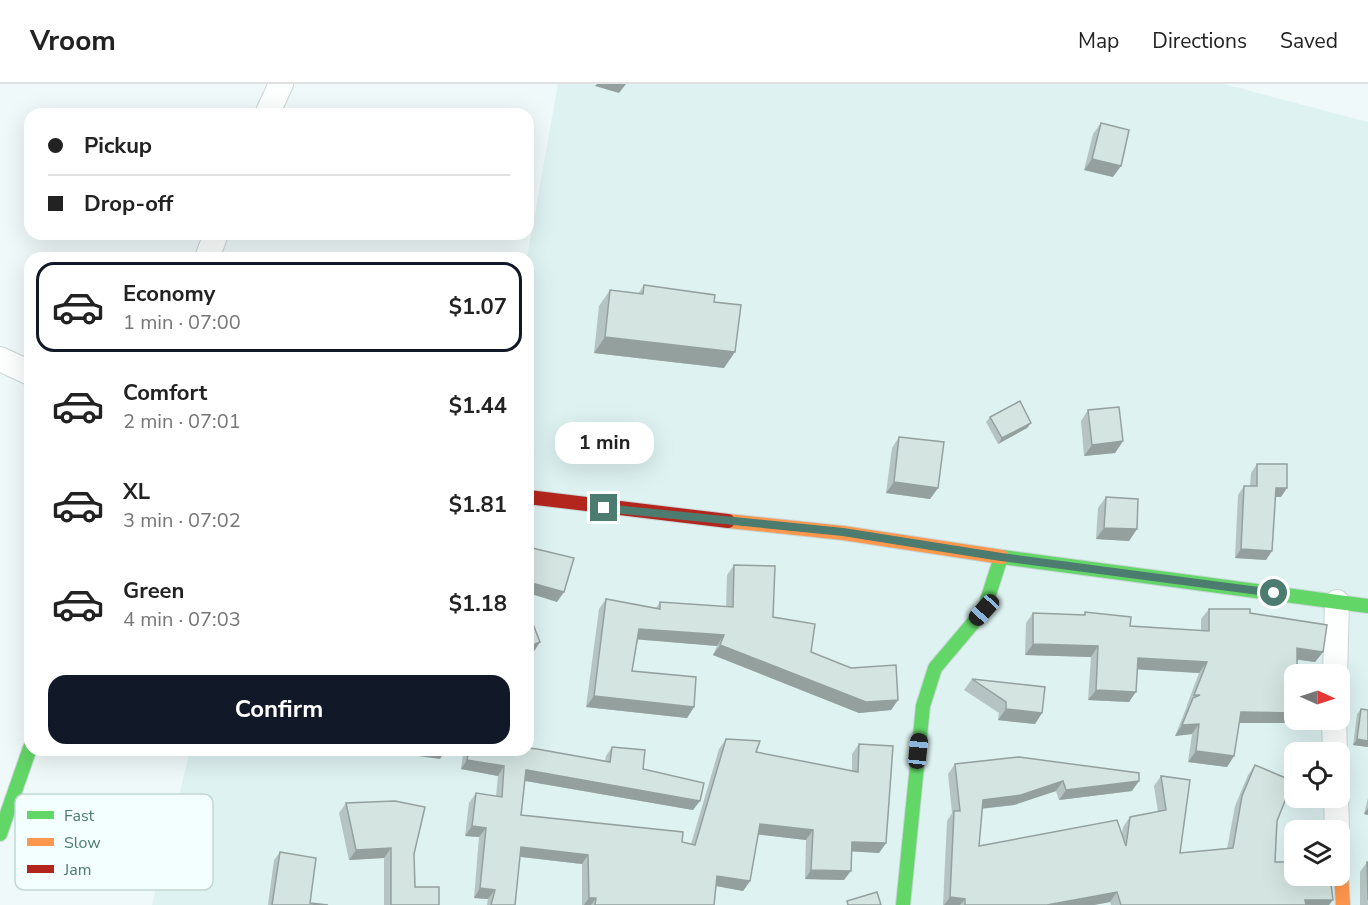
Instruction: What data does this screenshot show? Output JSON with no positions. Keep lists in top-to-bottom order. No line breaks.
{"legend":["Fast","Slow","Jam"],"north":"right","page":{"header":"Vroom","nav":["Map","Directions","Saved"],"banner":["Pickup","Drop-off"],"list":[{"name":"Economy","note":"1 min · 07:00","value":"$1.07"},{"name":"Comfort","note":"2 min · 07:01","value":"$1.44"},{"name":"XL","note":"3 min · 07:02","value":"$1.81"},{"name":"Green","note":"4 min · 07:03","value":"$1.18"}],"bubble":"1 min","buttons":"Confirm"}}
